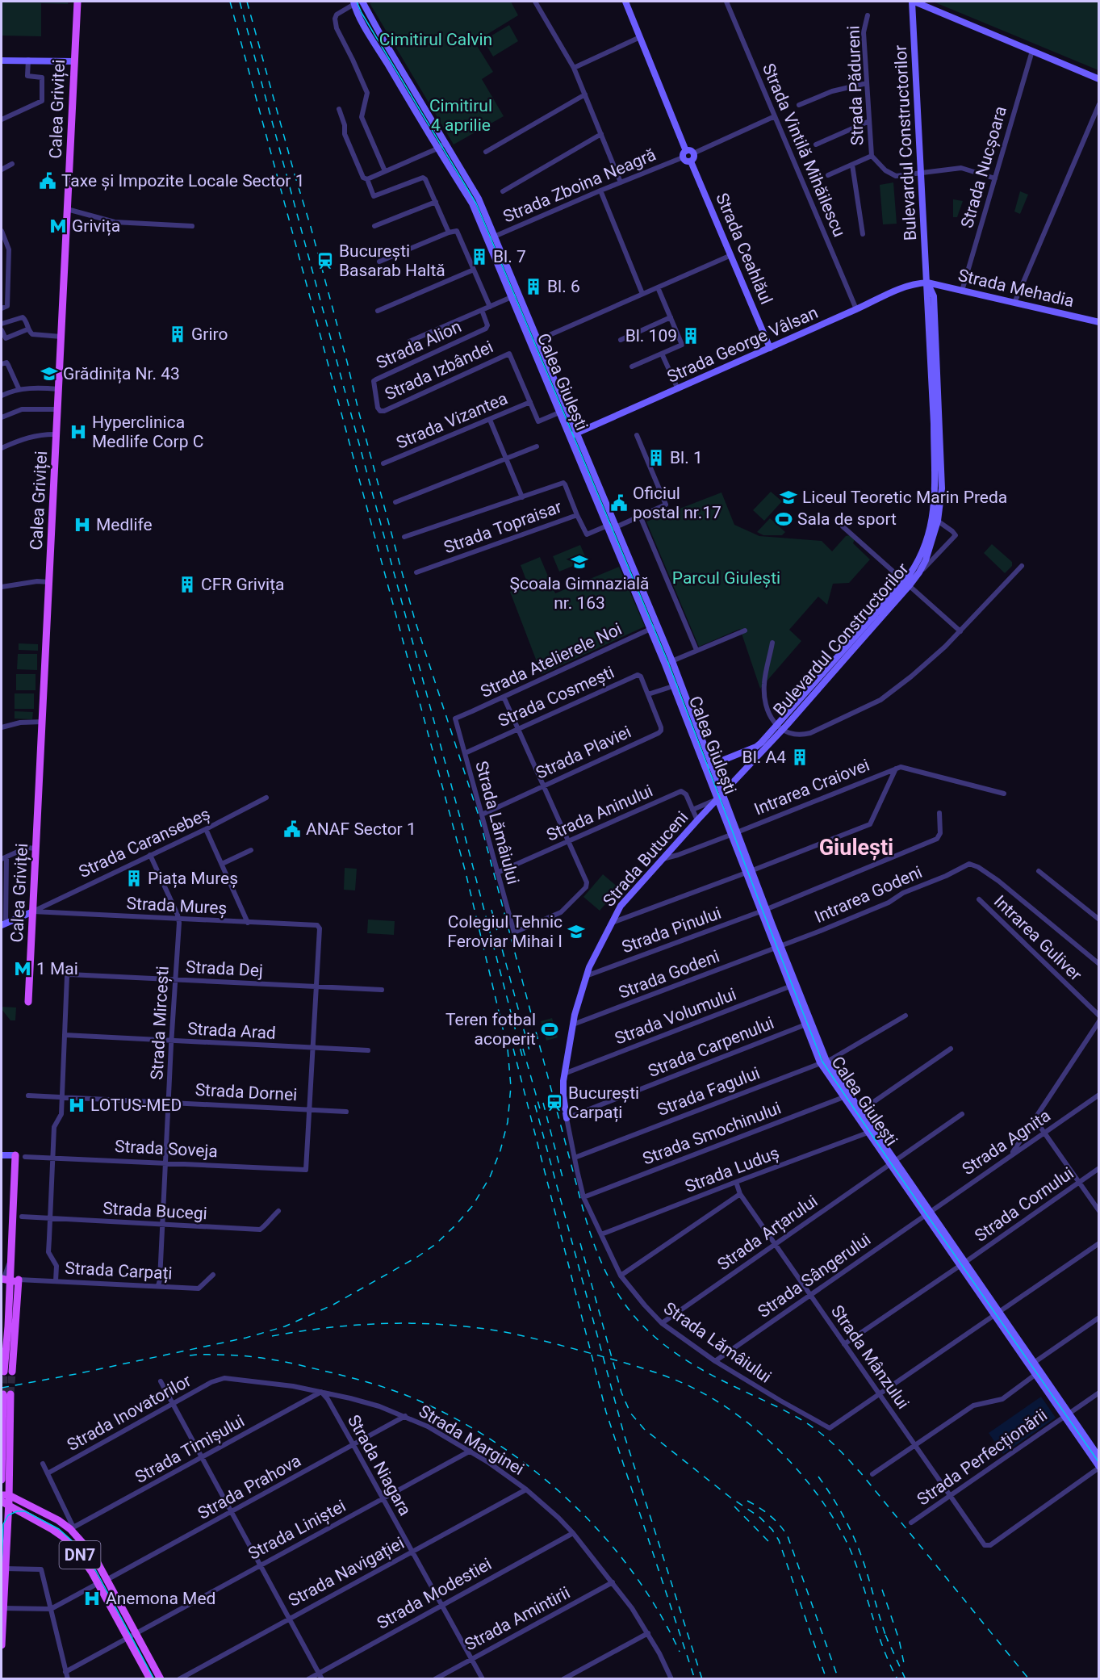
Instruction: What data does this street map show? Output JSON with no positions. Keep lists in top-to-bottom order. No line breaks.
{"streets":{"main road":["Calea Griviței","DN7"],"street":["Strada Pădureni","Bulevardul Constructorilor","Strada Vintilă Mihăilescu","Strada Nucșoara","Strada Zboina Neagră","Strada Ceahlăul","Strada Mehadia","Strada Alion","Strada George Vâlsan","Strada Izbândei","Calea Giulești","Strada Vizantea","Strada Topraisar","Strada Atelierele Noi","Strada Cosmești","Strada Plaviei","Intrarea Craiovei","Strada Aninului","Strada Lămâiului","Strada Caransebeș","Strada Butuceni","Intrarea Godeni","Strada Mureș","Strada Pinului","Intrarea Guliver","Strada Dej","Strada Godeni","Strada Volumului","Strada Mircești","Strada Arad","Strada Carpenului","Strada Fagului","Strada Dornei","Strada Smochinului","Strada Agnita","Strada Soveja","Strada Luduș","Strada Cornului","Strada Bucegi","Strada Arțarului","Strada Carpați","Strada Sângerului","Strada Mânzului","Strada Inovatorilor","Strada Marginei","Strada Timișului","Strada Perfecționării","Strada Niagara","Strada Prahova","Strada Liniștei","Strada Navigației","Strada Modestiei","Strada Amintirii"]},"crossings":[["Calea Griviței","Strada Caransebeș"],["Calea Griviței","Strada Mureș"],["Bulevardul Constructorilor","Strada Mehadia"],["Bulevardul Constructorilor","Strada George Vâlsan"],["Bulevardul Constructorilor","Calea Giulești"],["Bulevardul Constructorilor","Strada Butuceni"],["Strada Vintilă Mihăilescu","Strada Zboina Neagră"],["Strada Vintilă Mihăilescu","Strada George Vâlsan"],["Strada Nucșoara","Strada Mehadia"],["Strada Zboina Neagră","Strada Ceahlăul"],["Strada Zboina Neagră","Calea Giulești"],["Strada Ceahlăul","Strada George Vâlsan"],["Strada Mehadia","Strada George Vâlsan"],["Strada Alion","Strada Izbândei"],["Strada George Vâlsan","Calea Giulești"],["Strada Izbândei","Strada Vizantea"],["Calea Giulești","Strada Vizantea"],["Calea Giulești","Strada Topraisar"],["Calea Giulești","Strada Atelierele Noi"],["Calea Giulești","Intrarea Craiovei"],["Calea Giulești","Strada Butuceni"],["Calea Giulești","Intrarea Godeni"],["Calea Giulești","Strada Pinului"],["Calea Giulești","Strada Godeni"],["Calea Giulești","Strada Volumului"],["Calea Giulești","Strada Carpenului"],["Calea Giulești","Strada Fagului"],["Calea Giulești","Strada Smochinului"],["Calea Giulești","Strada Agnita"],["Calea Giulești","Strada Luduș"],["Calea Giulești","Strada Cornului"],["Calea Giulești","Strada Arțarului"],["Calea Giulești","Strada Sângerului"],["Calea Giulești","Strada Mânzului"],["Calea Giulești","Strada Perfecționării"],["Strada Atelierele Noi","Strada Lămâiului"],["Strada Cosmești","Strada Plaviei"],["Strada Cosmești","Strada Lămâiului"],["Strada Plaviei","Strada Lămâiului"],["Intrarea Craiovei","Strada Butuceni"],["Strada Aninului","Strada Lămâiului"],["Strada Aninului","Strada Butuceni"],["Strada Lămâiului","Strada Butuceni"],["Strada Lămâiului","Strada Carpenului"],["Strada Lămâiului","Strada Fagului"],["Strada Lămâiului","Strada Smochinului"],["Strada Lămâiului","Strada Luduș"],["Strada Lămâiului","Strada Arțarului"],["Strada Lămâiului","Strada Sângerului"],["Strada Lămâiului","Strada Mânzului"],["Strada Caransebeș","Strada Mureș"],["Strada Caransebeș","Strada Mircești"],["Strada Butuceni","Strada Pinului"],["Strada Butuceni","Strada Godeni"],["Strada Butuceni","Strada Volumului"],["Strada Butuceni","Strada Carpenului"],["Intrarea Godeni","Strada Godeni"],["Strada Mureș","Strada Dej"],["Strada Mureș","Strada Mircești"],["Strada Dej","Strada Mircești"],["Strada Dej","Strada Arad"],["Strada Mircești","Strada Arad"],["Strada Mircești","Strada Dornei"],["Strada Mircești","Strada Soveja"],["Strada Mircești","Strada Bucegi"],["Strada Mircești","Strada Carpați"],["Strada Dornei","Strada Soveja"],["Strada Agnita","Strada Sângerului"],["Strada Luduș","Strada Mânzului"],["Strada Cornului","Strada Mânzului"],["Strada Arțarului","Strada Mânzului"],["Strada Sângerului","Strada Mânzului"],["Strada Mânzului","Strada Perfecționării"],["Strada Inovatorilor","Strada Marginei"],["Strada Marginei","Strada Timișului"],["Strada Marginei","Strada Niagara"],["Strada Marginei","Strada Prahova"],["Strada Marginei","Strada Liniștei"],["Strada Marginei","Strada Navigației"],["Strada Marginei","Strada Modestiei"],["Strada Marginei","Strada Amintirii"],["Strada Timișului","Strada Niagara"],["Strada Timișului","DN7"],["Strada Niagara","Strada Prahova"],["Strada Niagara","Strada Liniștei"],["Strada Niagara","Strada Navigației"],["Strada Niagara","Strada Modestiei"],["Strada Niagara","Strada Amintirii"],["Strada Prahova","DN7"],["Strada Liniștei","DN7"]],"districts":["Giulești"],"parks":["Cimitirul Calvin","Cimitirul 4 aprilie","Parcul Giulești"],"places":{"public building":["Taxe și Impozite Locale Sector 1","Oficiul postal nr.17","ANAF Sector 1"],"metro station":["Grivița","1 Mai"],"building":["Bl. 7","Bl. 6","Griro","Bl. 109","Bl. 1","CFR Grivița","Bl. A4","Piața Mureș"],"station":["București Basarab Haltă","București Carpați"],"school or university":["Grădinița Nr. 43","Liceul Teoretic Marin Preda","Şcoala Gimnazială nr. 163","Colegiul Tehnic Feroviar Mihai I"],"hospital":["Hyperclinica Medlife Corp C","Medlife","LOTUS-MED","Anemona Med"],"sports":["Sala de sport","Teren fotbal acoperit"]}}
